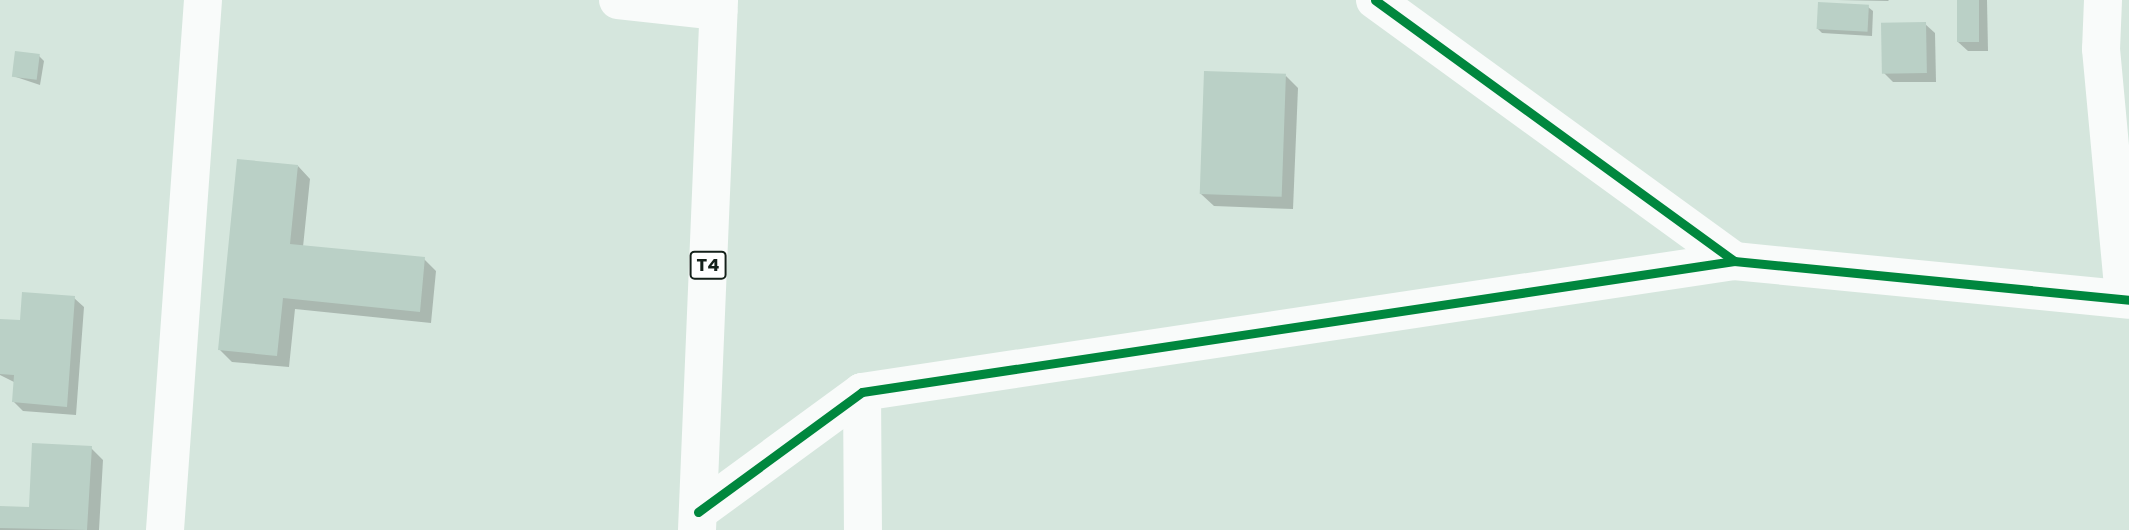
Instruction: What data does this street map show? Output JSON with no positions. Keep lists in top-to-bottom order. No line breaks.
{"streets":{"main road":["T4"]}}
